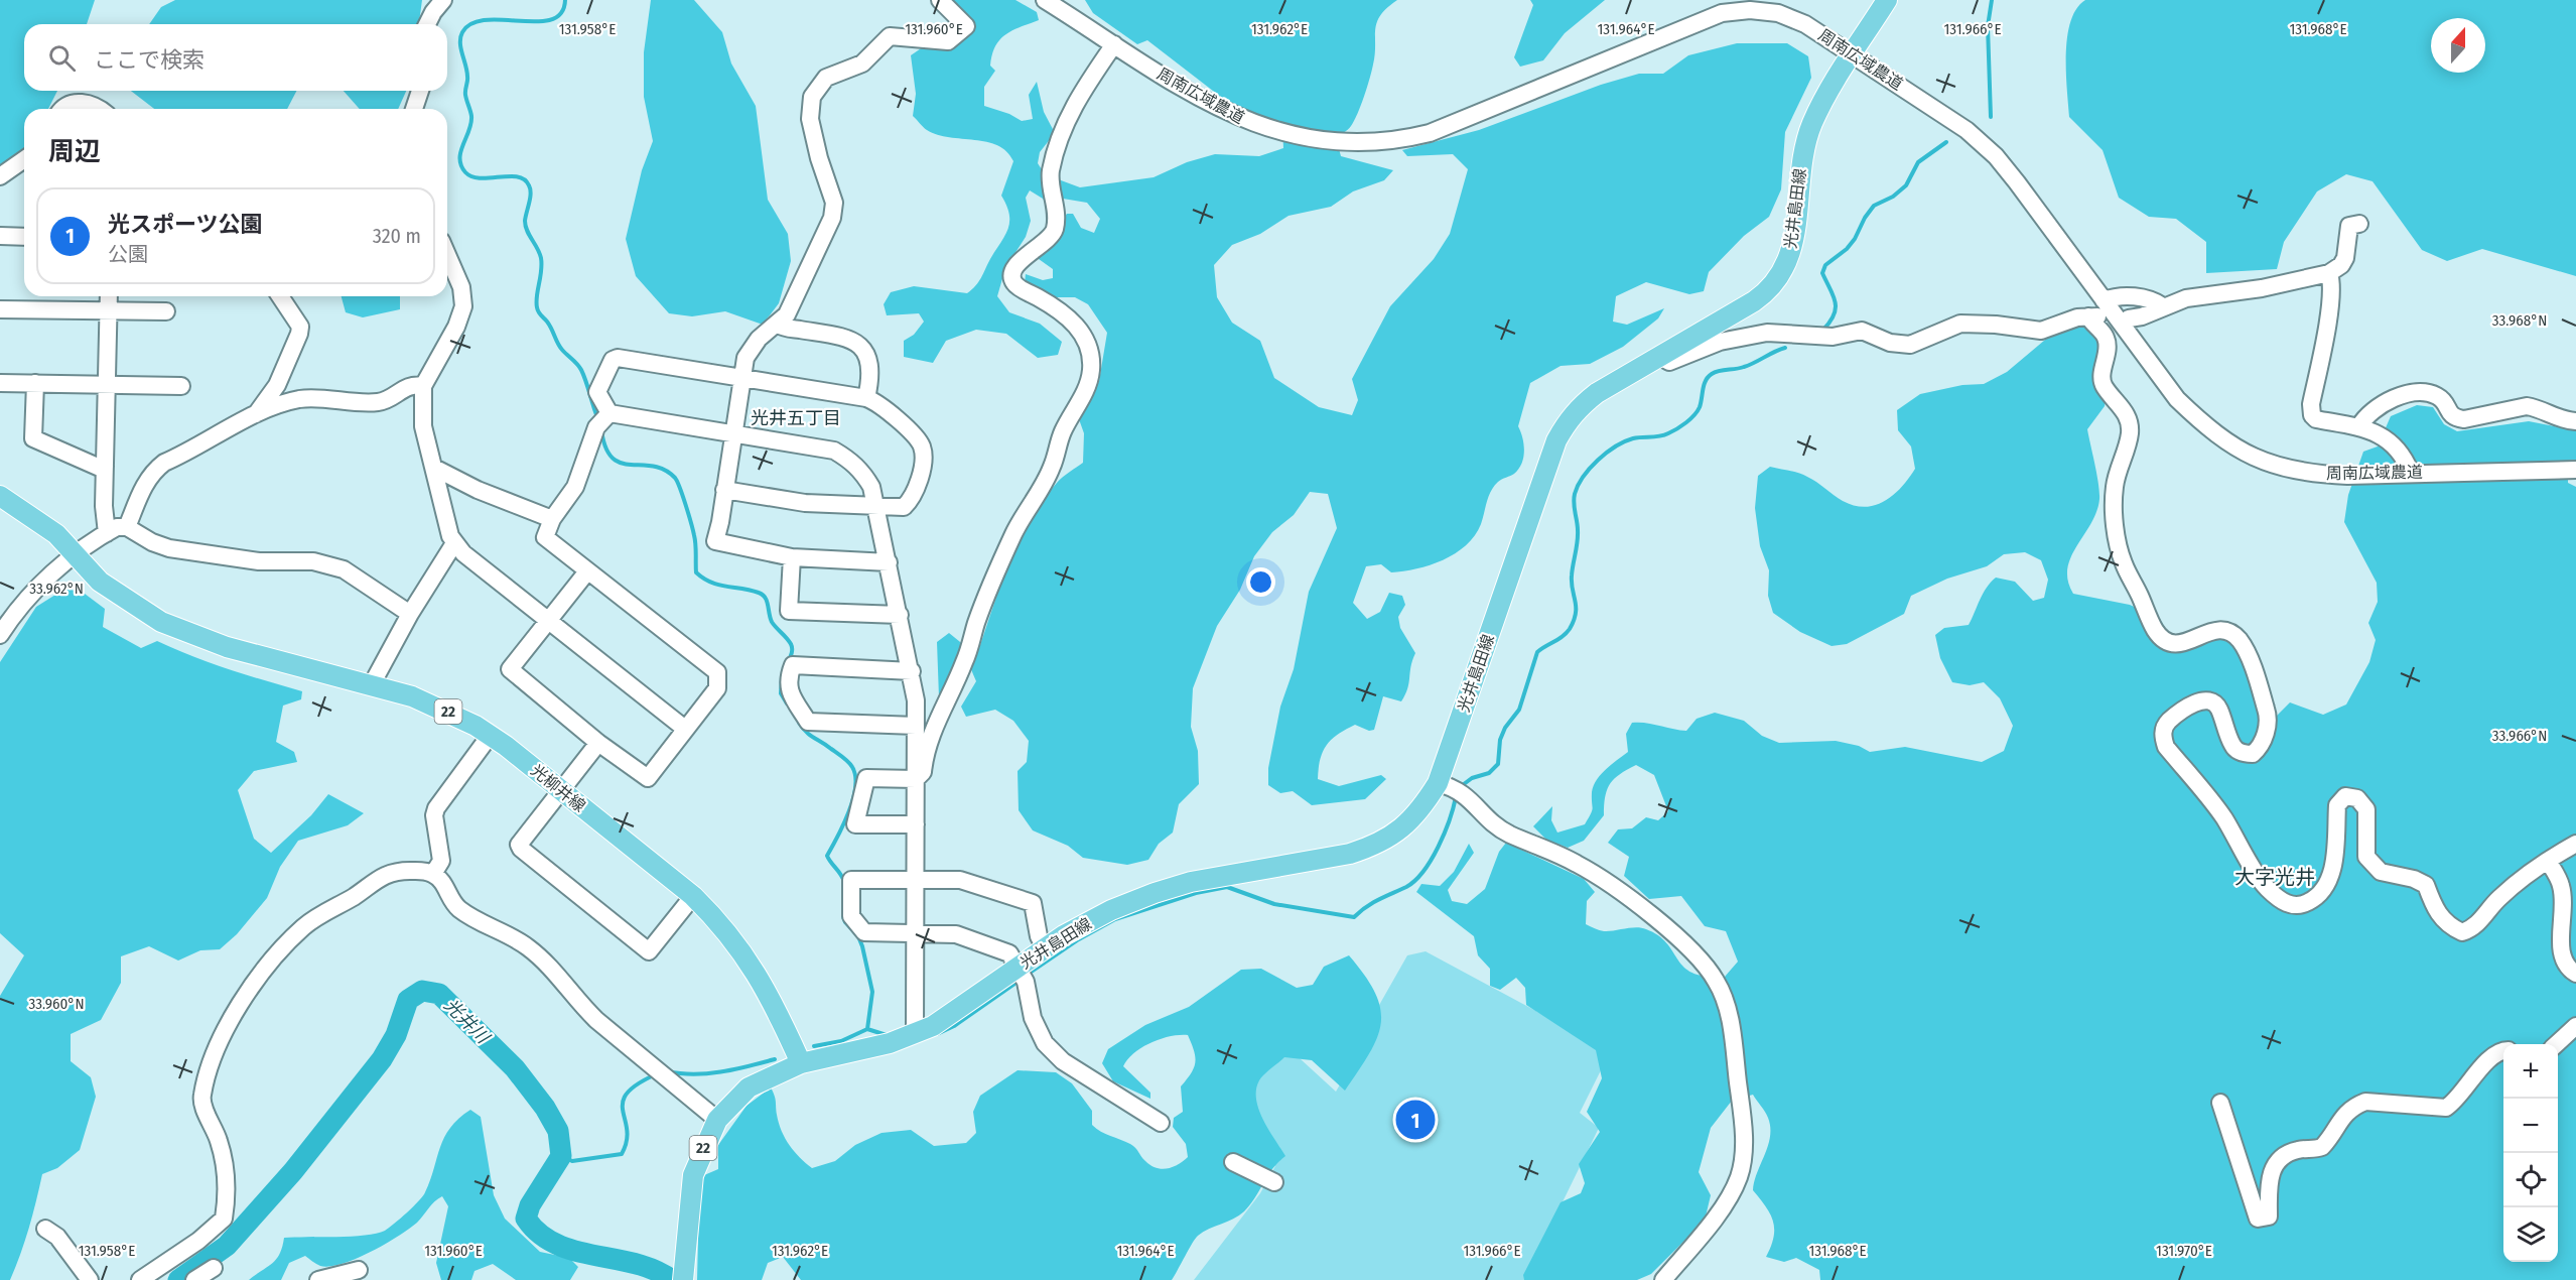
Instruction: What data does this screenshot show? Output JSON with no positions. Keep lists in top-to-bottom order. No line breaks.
{"streets":{"main road":["光井島田線","22","光柳井線"],"street":["周南広域農道"]},"crossings":[["周南広域農道","光井島田線"],["光井島田線","22"],["光井島田線","光柳井線"],["22","光柳井線"]],"districts":["光井五丁目","大字光井"],"water":["光井川"],"north":"top","page":{"search":"ここで検索","heading":"周辺","list":[{"mark":"1","name":"光スポーツ公園","note":"公園","value":"320 m"}],"map_buttons":["+","−"],"pins":"1"},"coordinates":["131.958°E","131.960°E","131.962°E","131.964°E","131.966°E","131.968°E","33.968°N","33.962°N","33.966°N","33.960°N","131.970°E"]}
